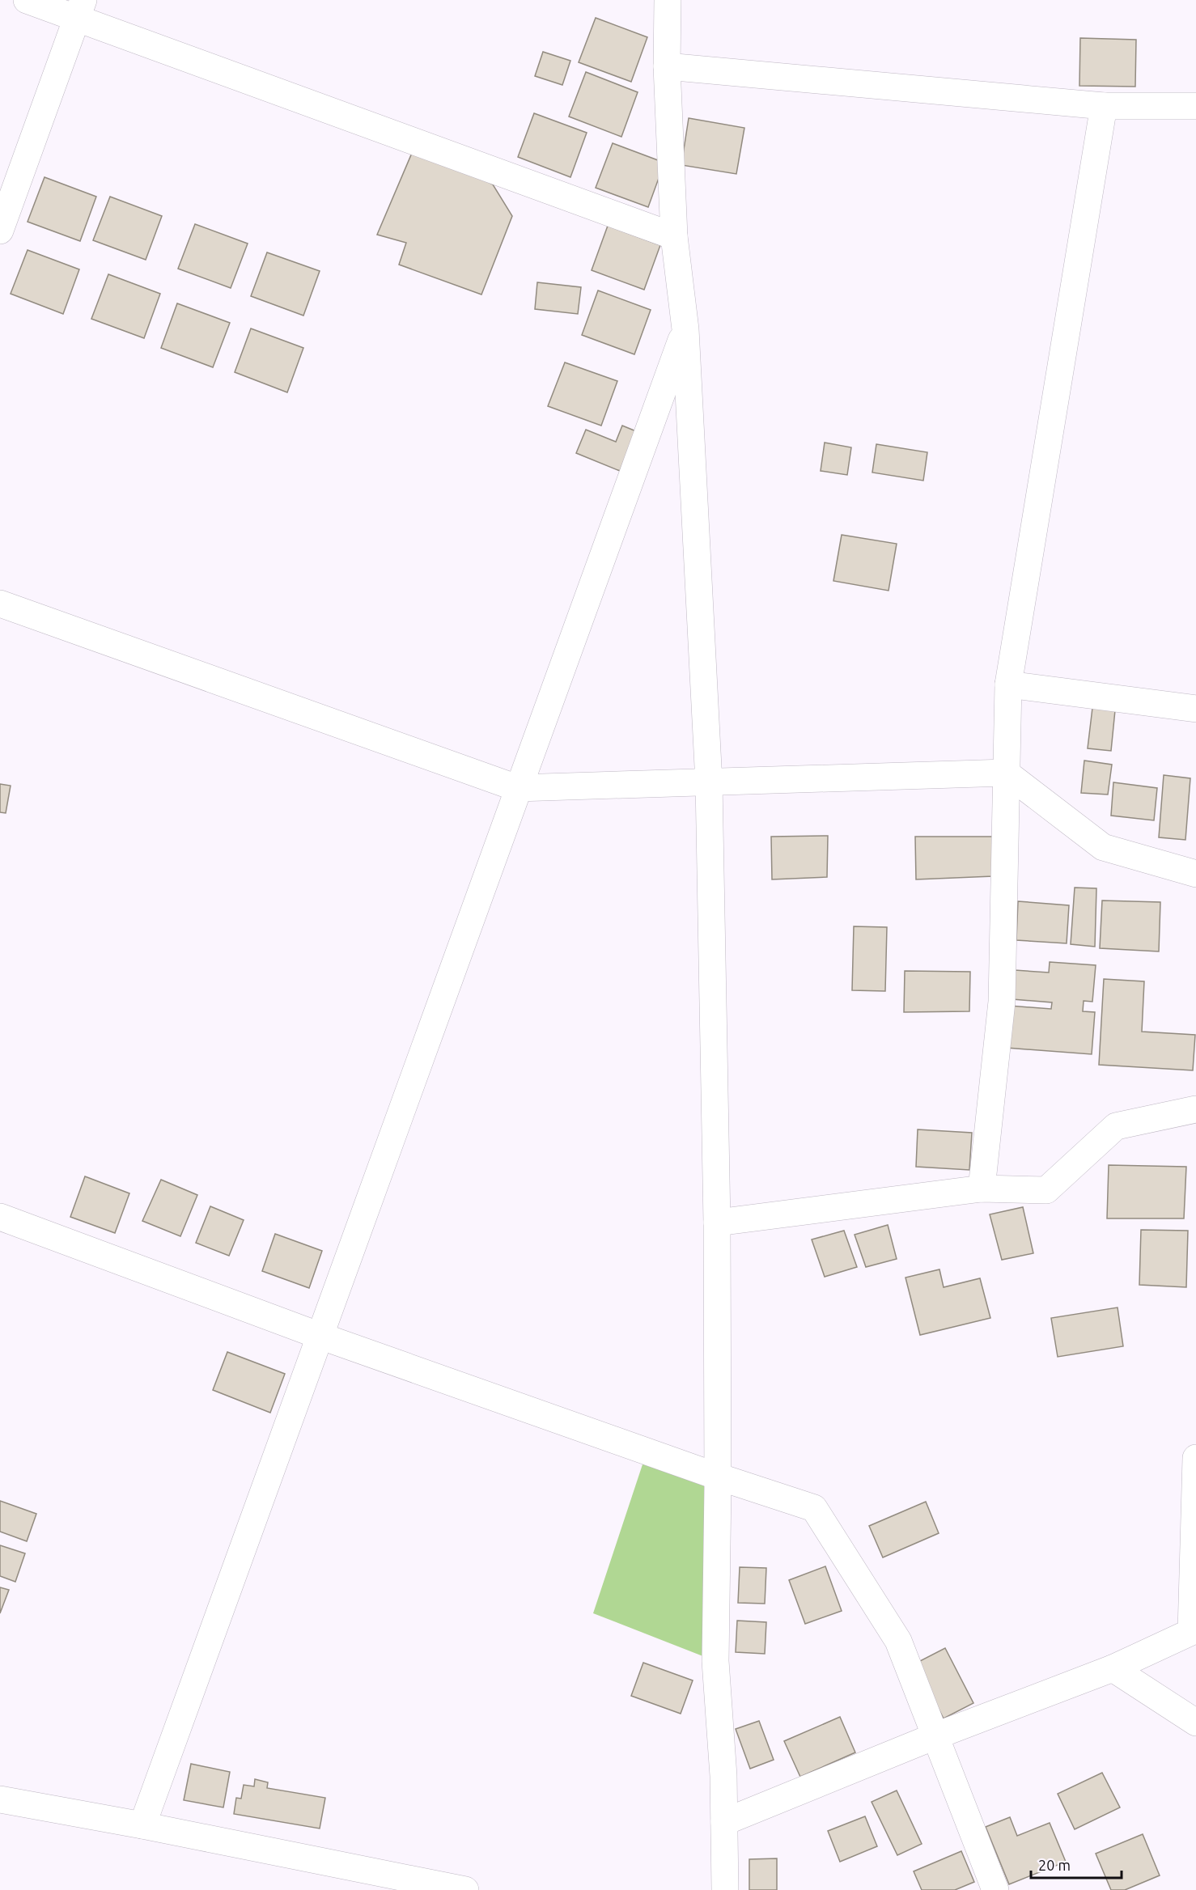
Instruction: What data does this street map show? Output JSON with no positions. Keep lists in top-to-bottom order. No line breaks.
{"scale_bar":"20 m"}
